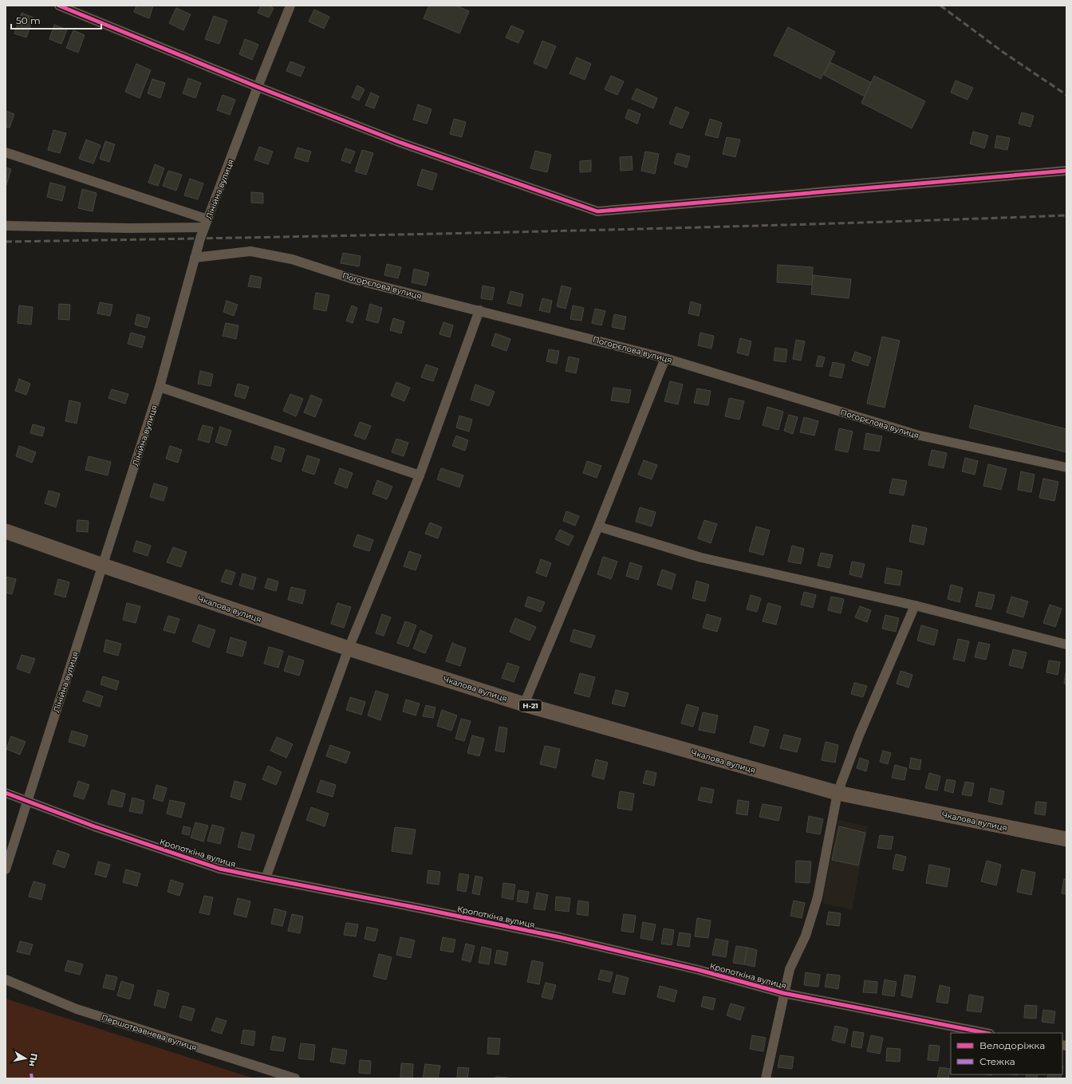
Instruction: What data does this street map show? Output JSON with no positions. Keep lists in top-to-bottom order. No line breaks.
{"streets":{"main road":["Чкалова вулиця","Н-21"],"street":["Лінійна вулиця","Погорєлова вулиця","Кропоткіна вулиця","Першотравнева вулиця"]},"crossings":[["Лінійна вулиця","Погорєлова вулиця"],["Лінійна вулиця","Чкалова вулиця"],["Лінійна вулиця","Кропоткіна вулиця"]],"legend":["Велодоріжка","Стежка"],"scale_bar":"50 m","north":"right"}
